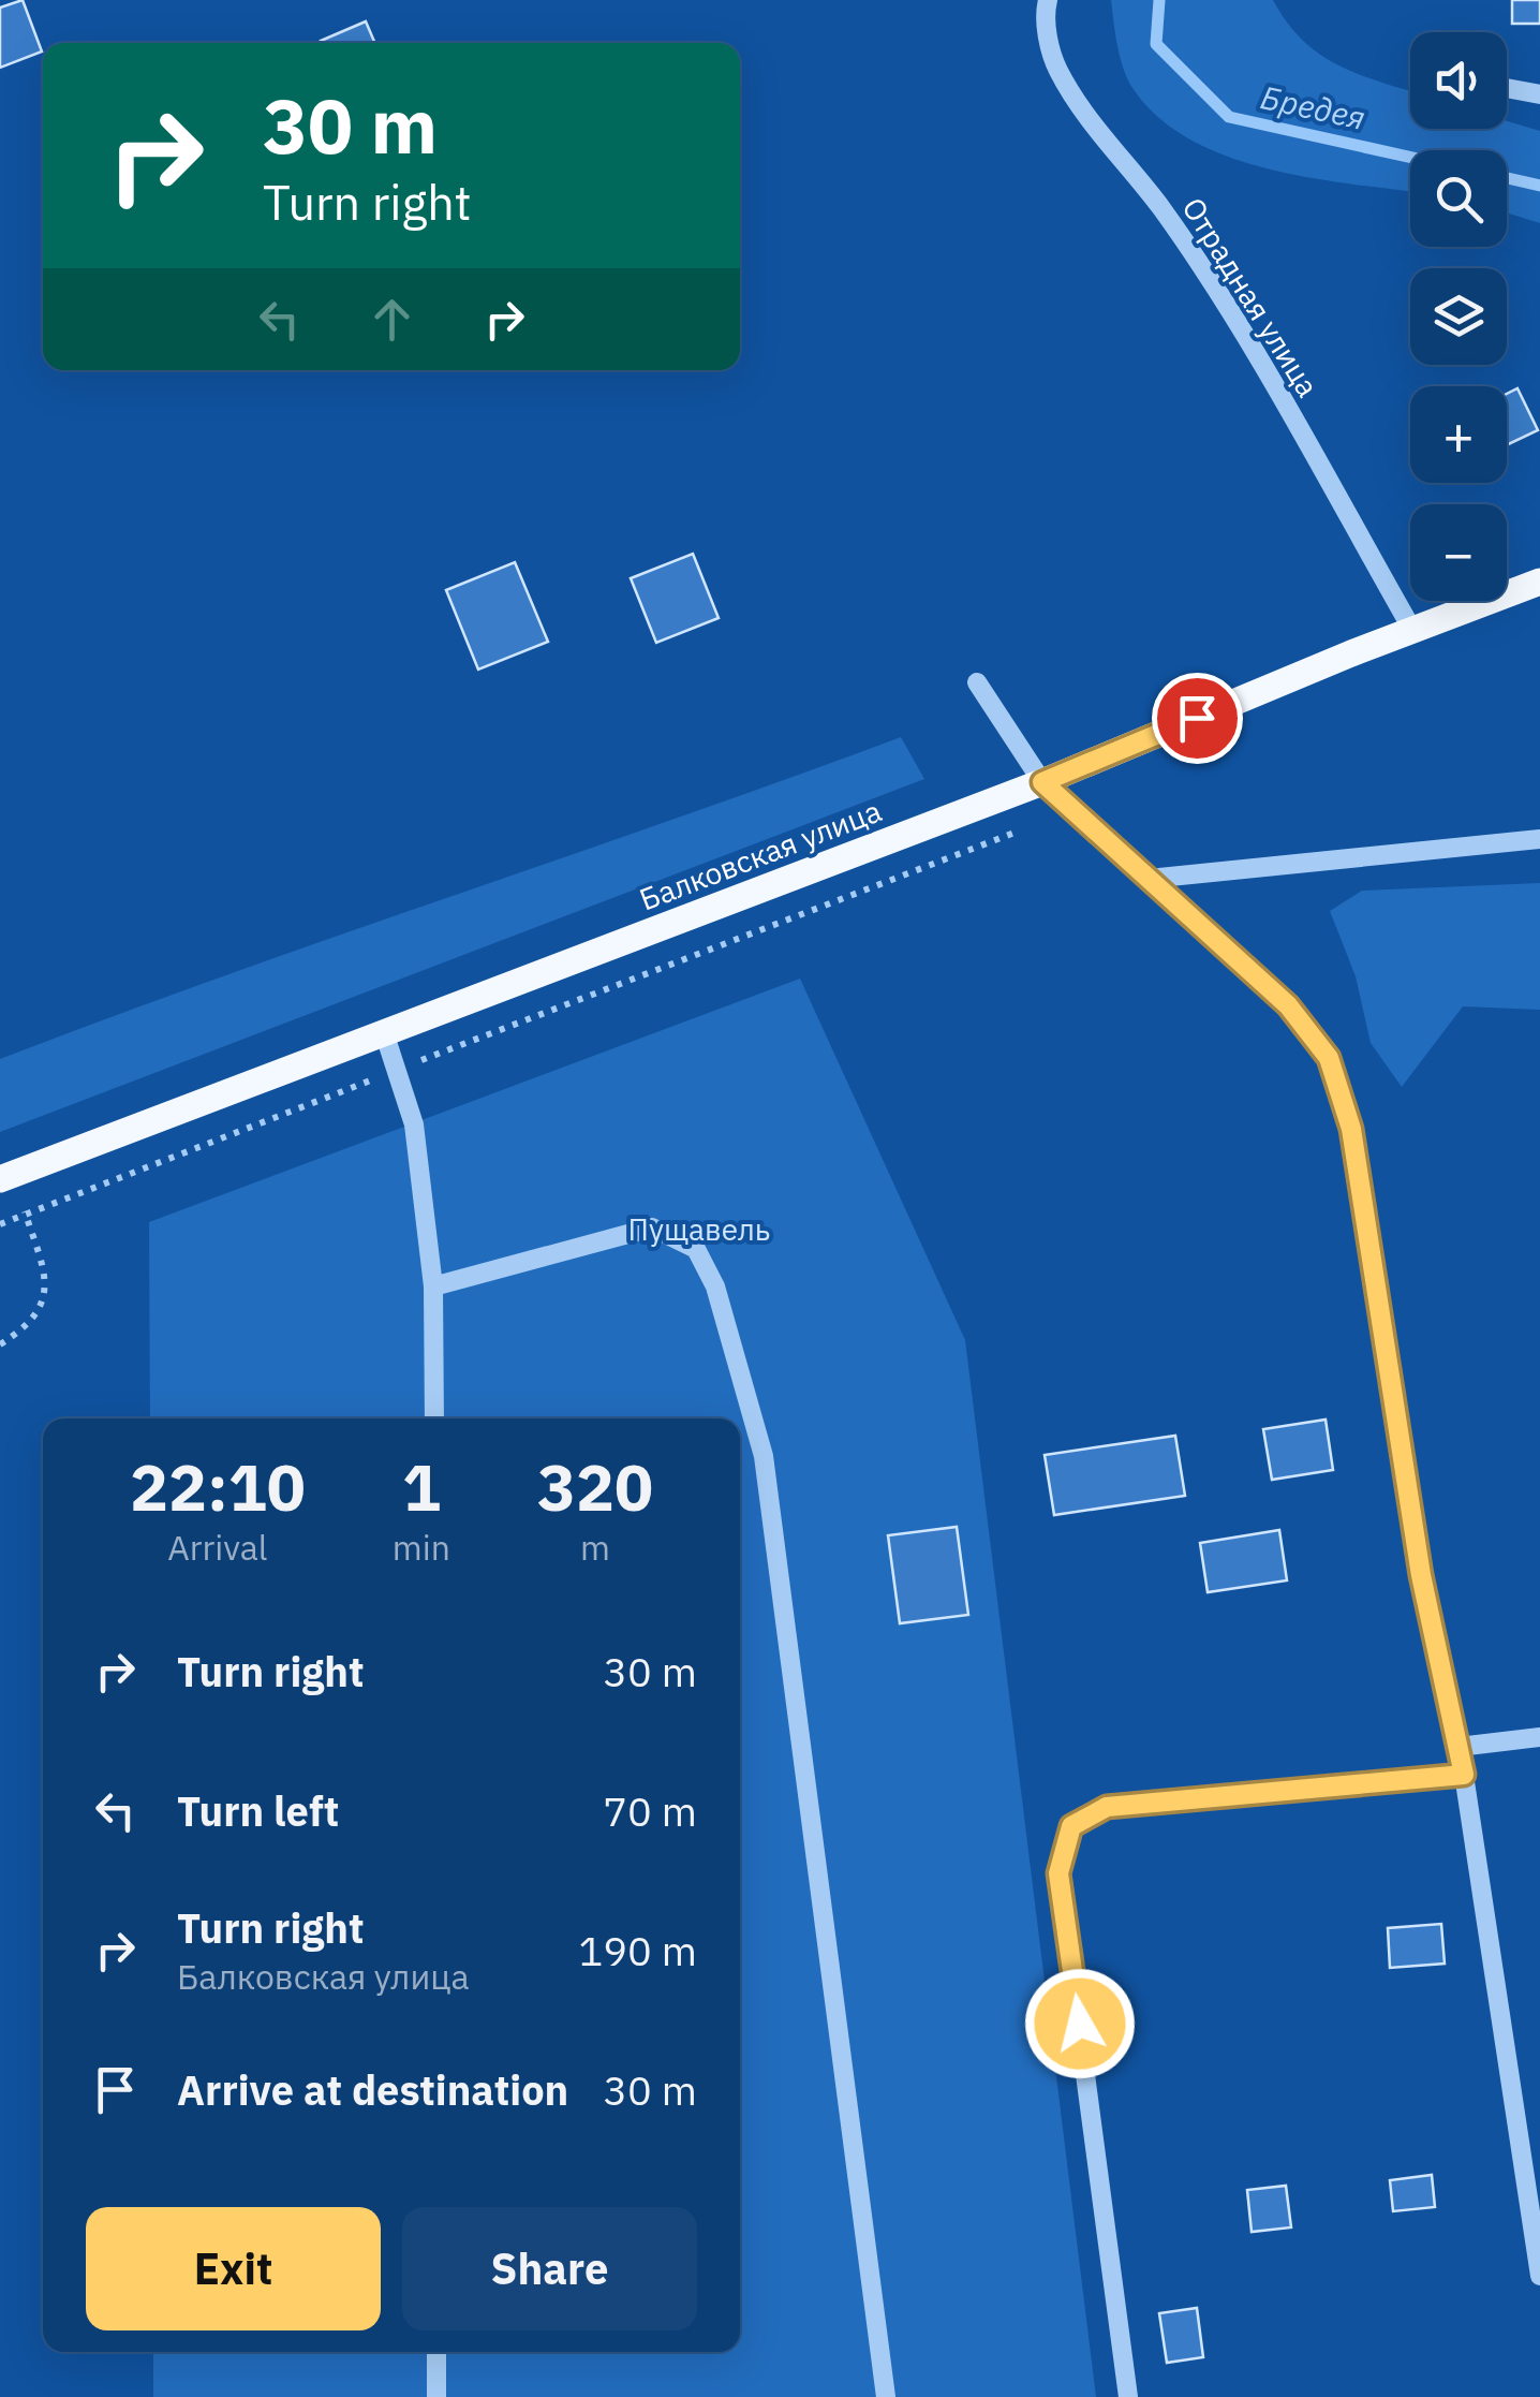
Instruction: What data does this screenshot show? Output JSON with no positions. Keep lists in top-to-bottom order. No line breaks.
{"streets":{"main road":["Балковская улица"],"street":["Отрадная улица"]},"crossings":[["Отрадная улица","Балковская улица"]],"water":["Бредея"],"parks":["Пущавель"],"page":{"map_buttons":["+","−"],"turn":["30 m","Turn right"],"eta":["22:10","Arrival","1","min","320","m"],"list":[{"name":"Turn right","value":"30 m"},{"name":"Turn left","value":"70 m"},{"name":"Turn right","note":"Балковская улица","value":"190 m"},{"name":"Arrive at destination","value":"30 m"}],"buttons":["Exit","Share"]}}
